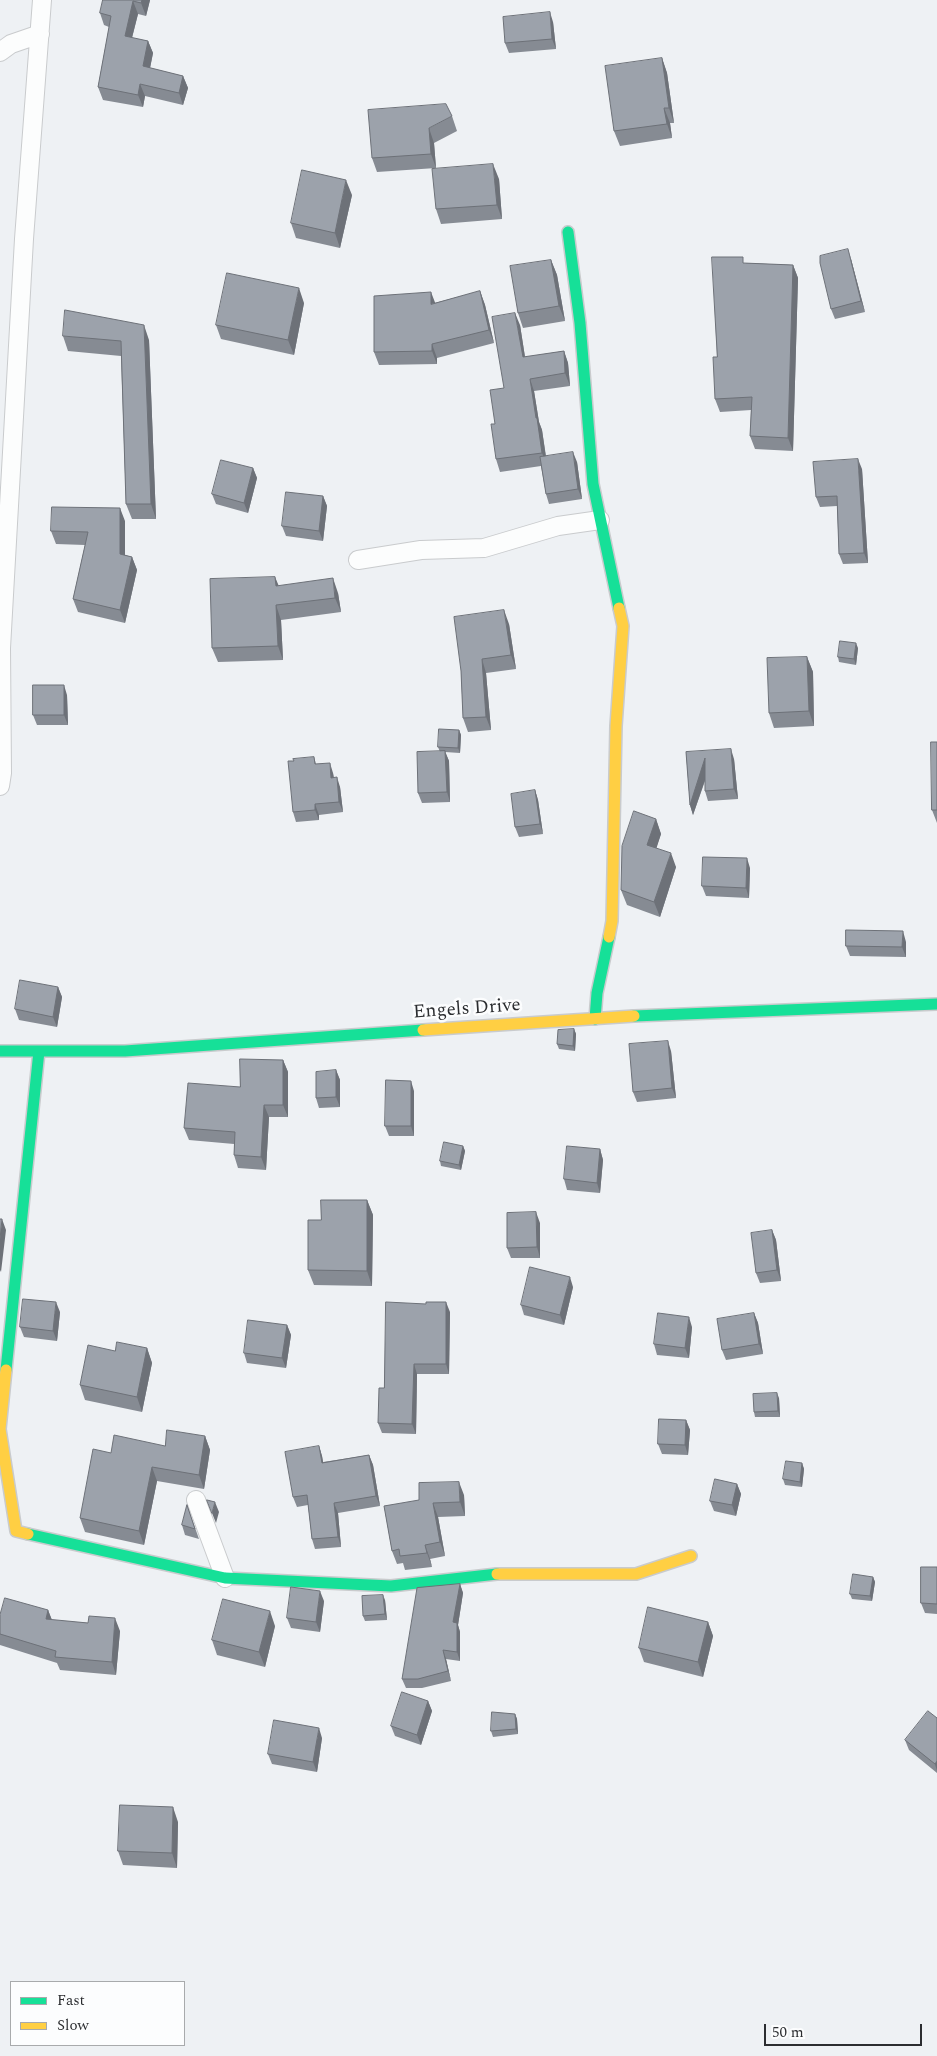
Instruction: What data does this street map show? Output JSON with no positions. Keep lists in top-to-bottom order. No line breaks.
{"streets":{"street":["Engels Drive"]},"legend":["Fast","Slow"],"scale_bar":"50 m"}
